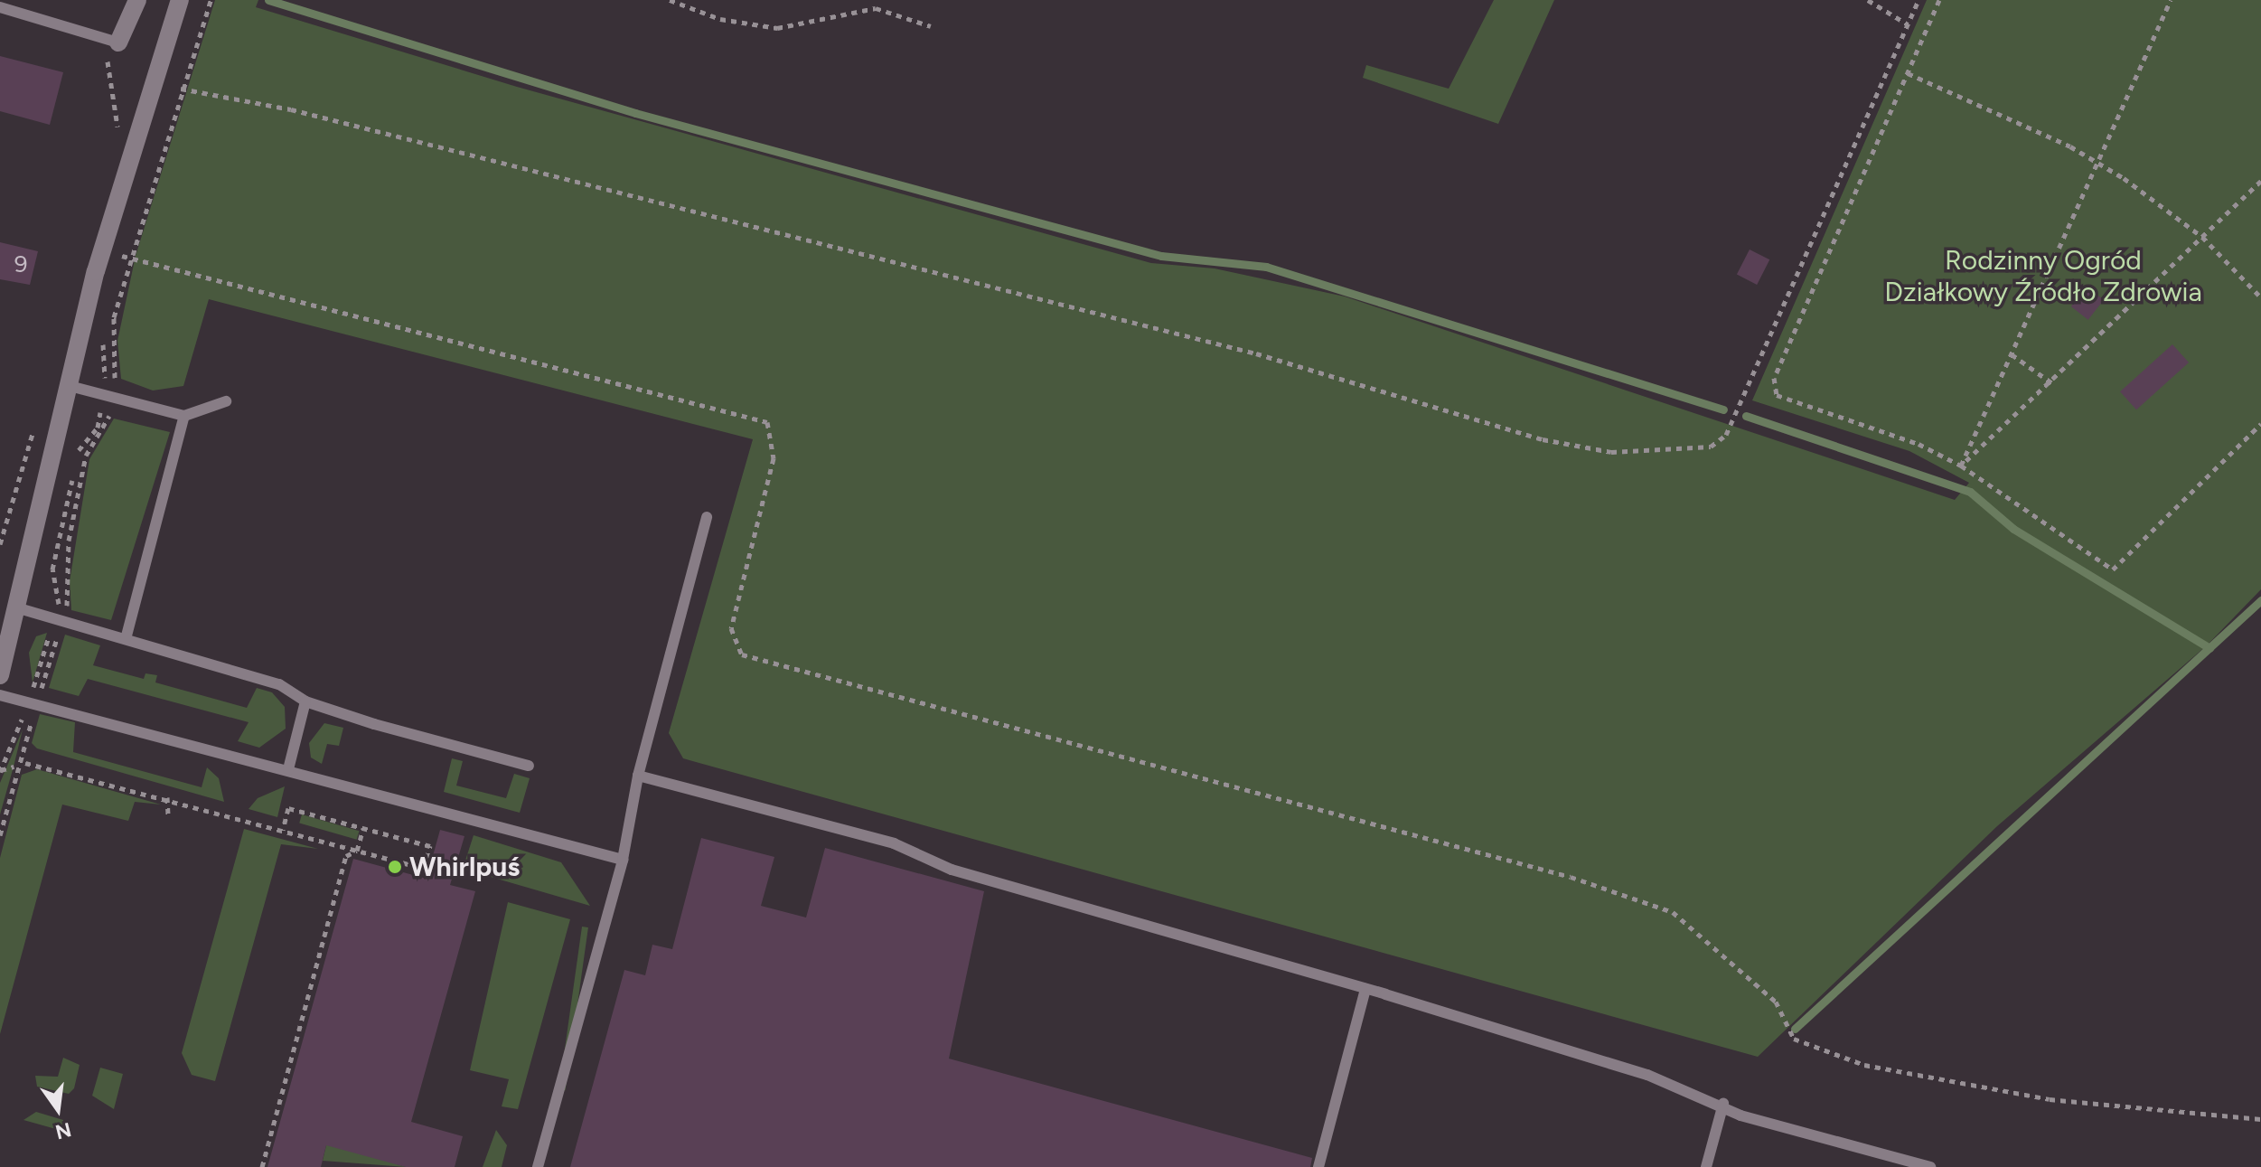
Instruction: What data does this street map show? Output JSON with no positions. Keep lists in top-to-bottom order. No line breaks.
{"parks":["Rodzinny Ogród Działkowy Źródło Zdrowia"],"places":["Whirlpuś"],"house_numbers":["9"],"north":"bottom"}
